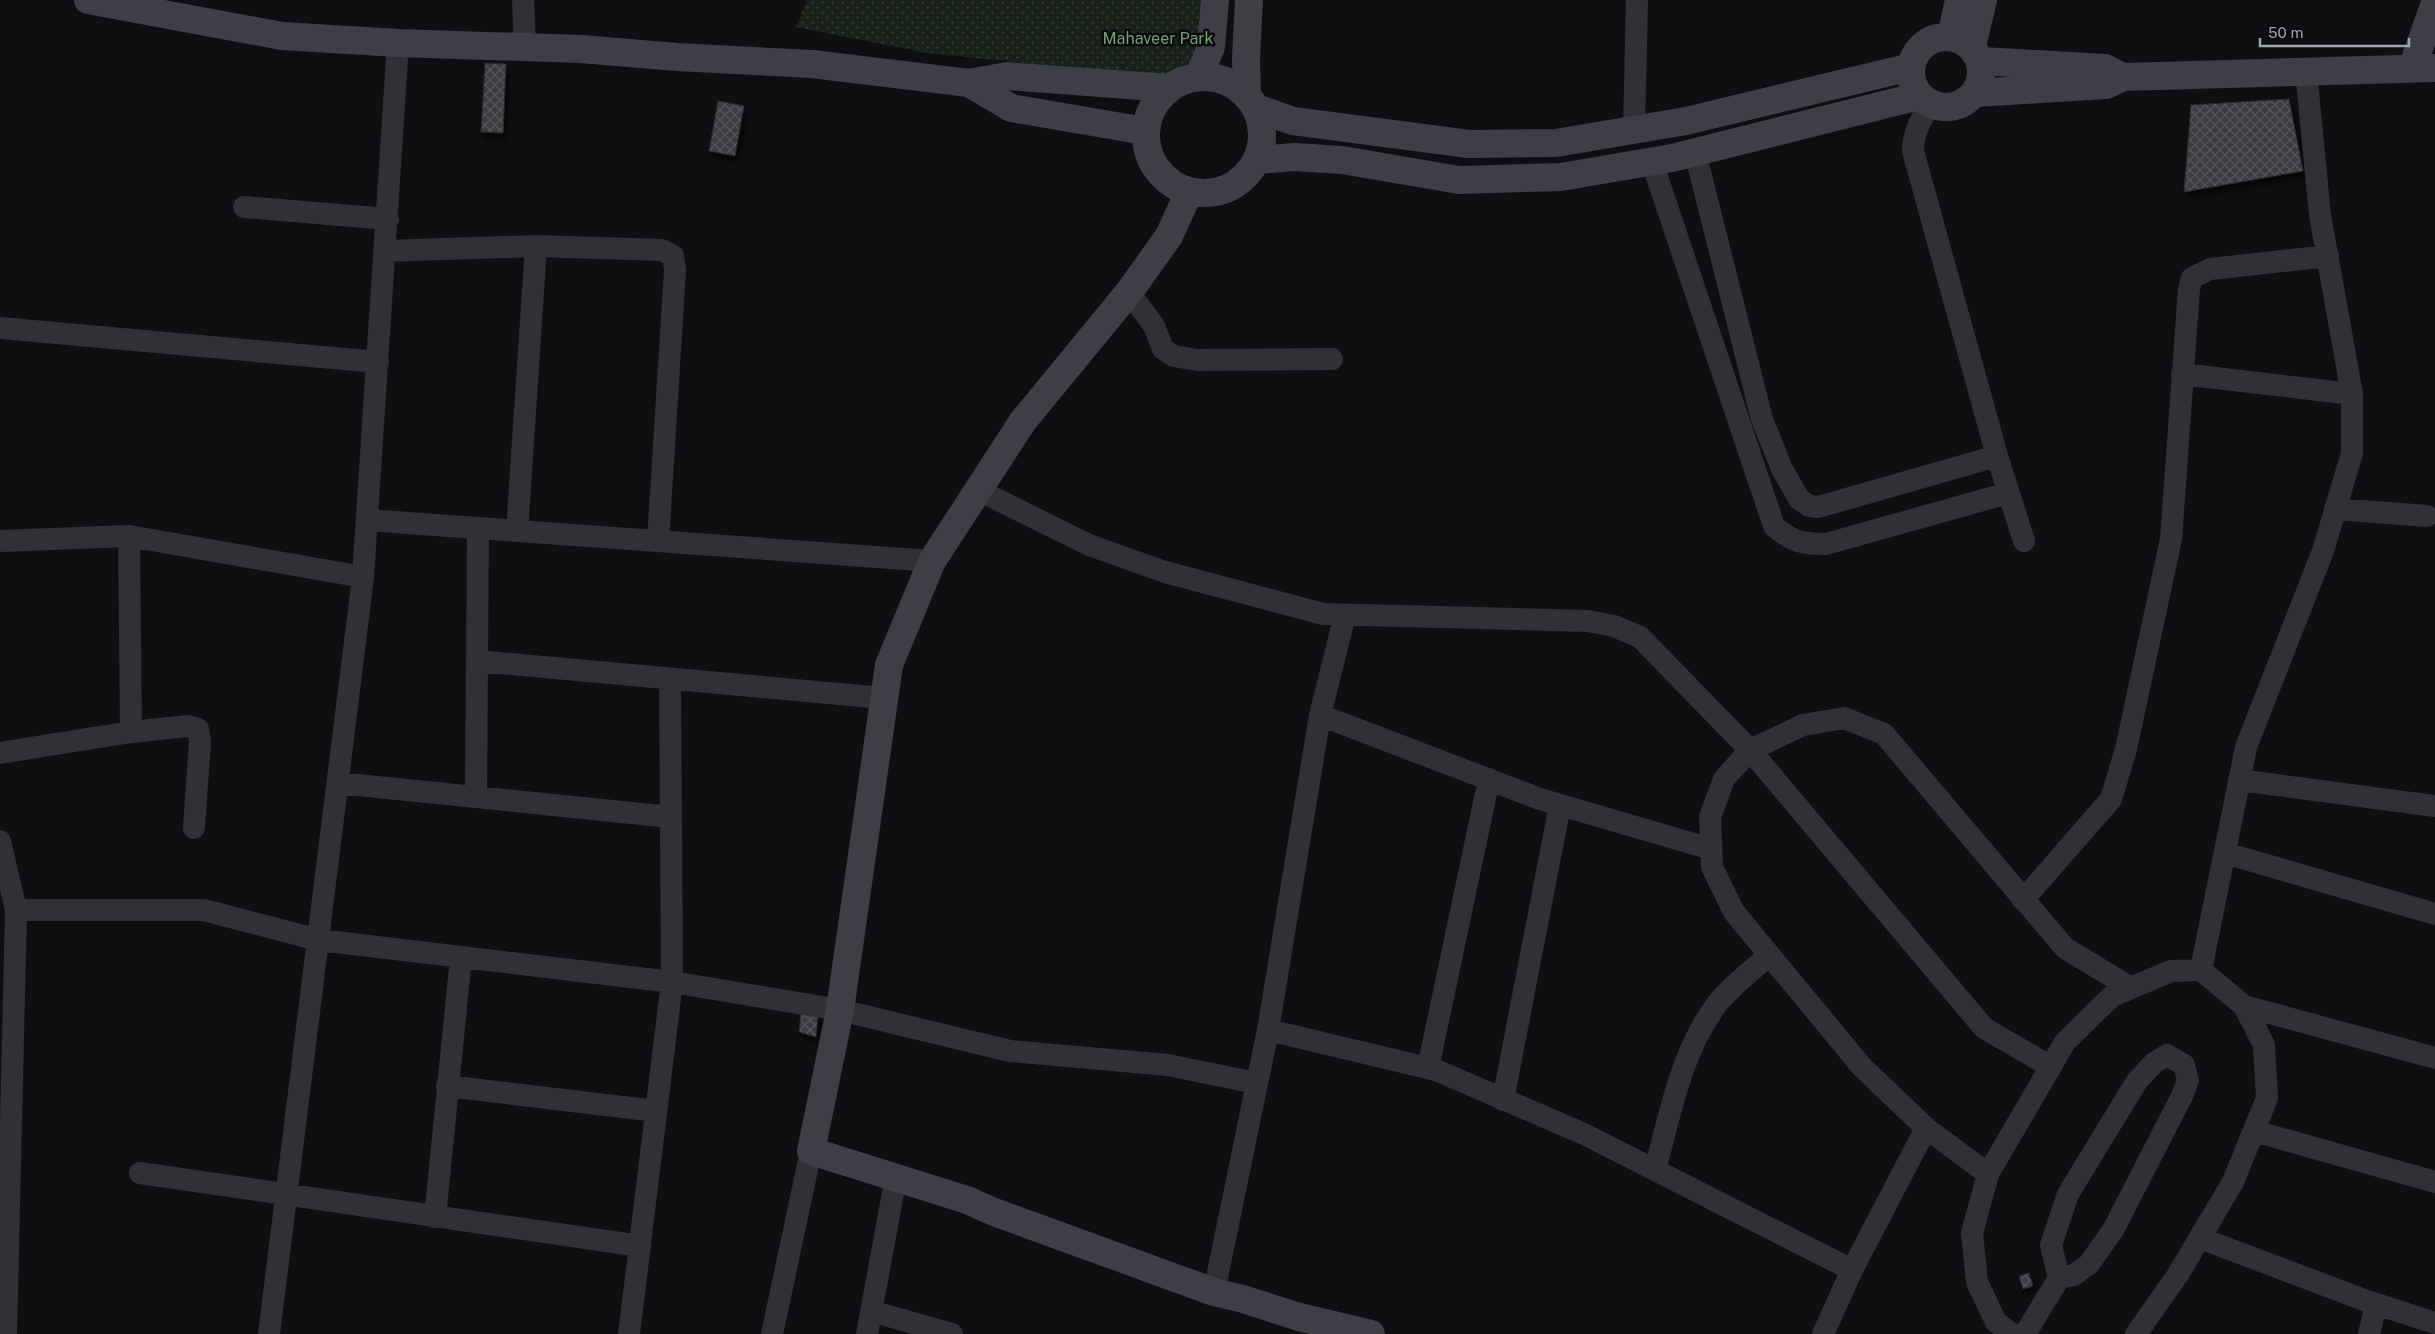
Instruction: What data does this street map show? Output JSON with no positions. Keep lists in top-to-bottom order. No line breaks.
{"parks":["Mahaveer Park"],"scale_bar":"50 m"}
